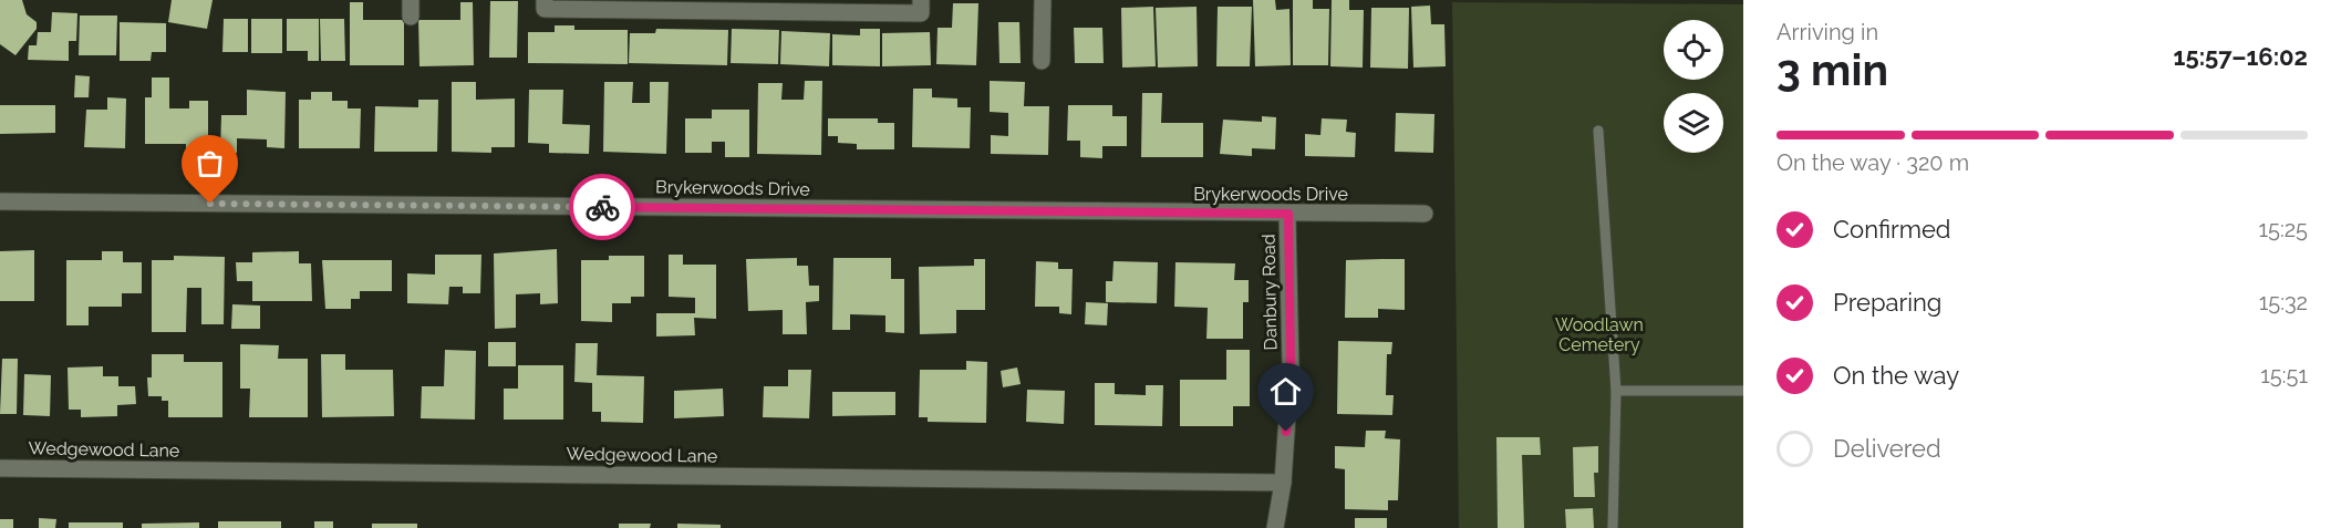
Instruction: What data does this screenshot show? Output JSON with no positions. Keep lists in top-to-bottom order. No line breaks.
{"streets":{"street":["Brykerwoods Drive","Danbury Road","Wedgewood Lane"]},"crossings":[["Brykerwoods Drive","Danbury Road"],["Danbury Road","Wedgewood Lane"]],"parks":["Woodlawn Cemetery"],"page":{"heading":["3 min","Arriving in","15:57–16:02"],"bar":"On the way · 320 m","list":[["Confirmed","15:25"],["Preparing","15:32"],["On the way","15:51"],"Delivered"]}}
